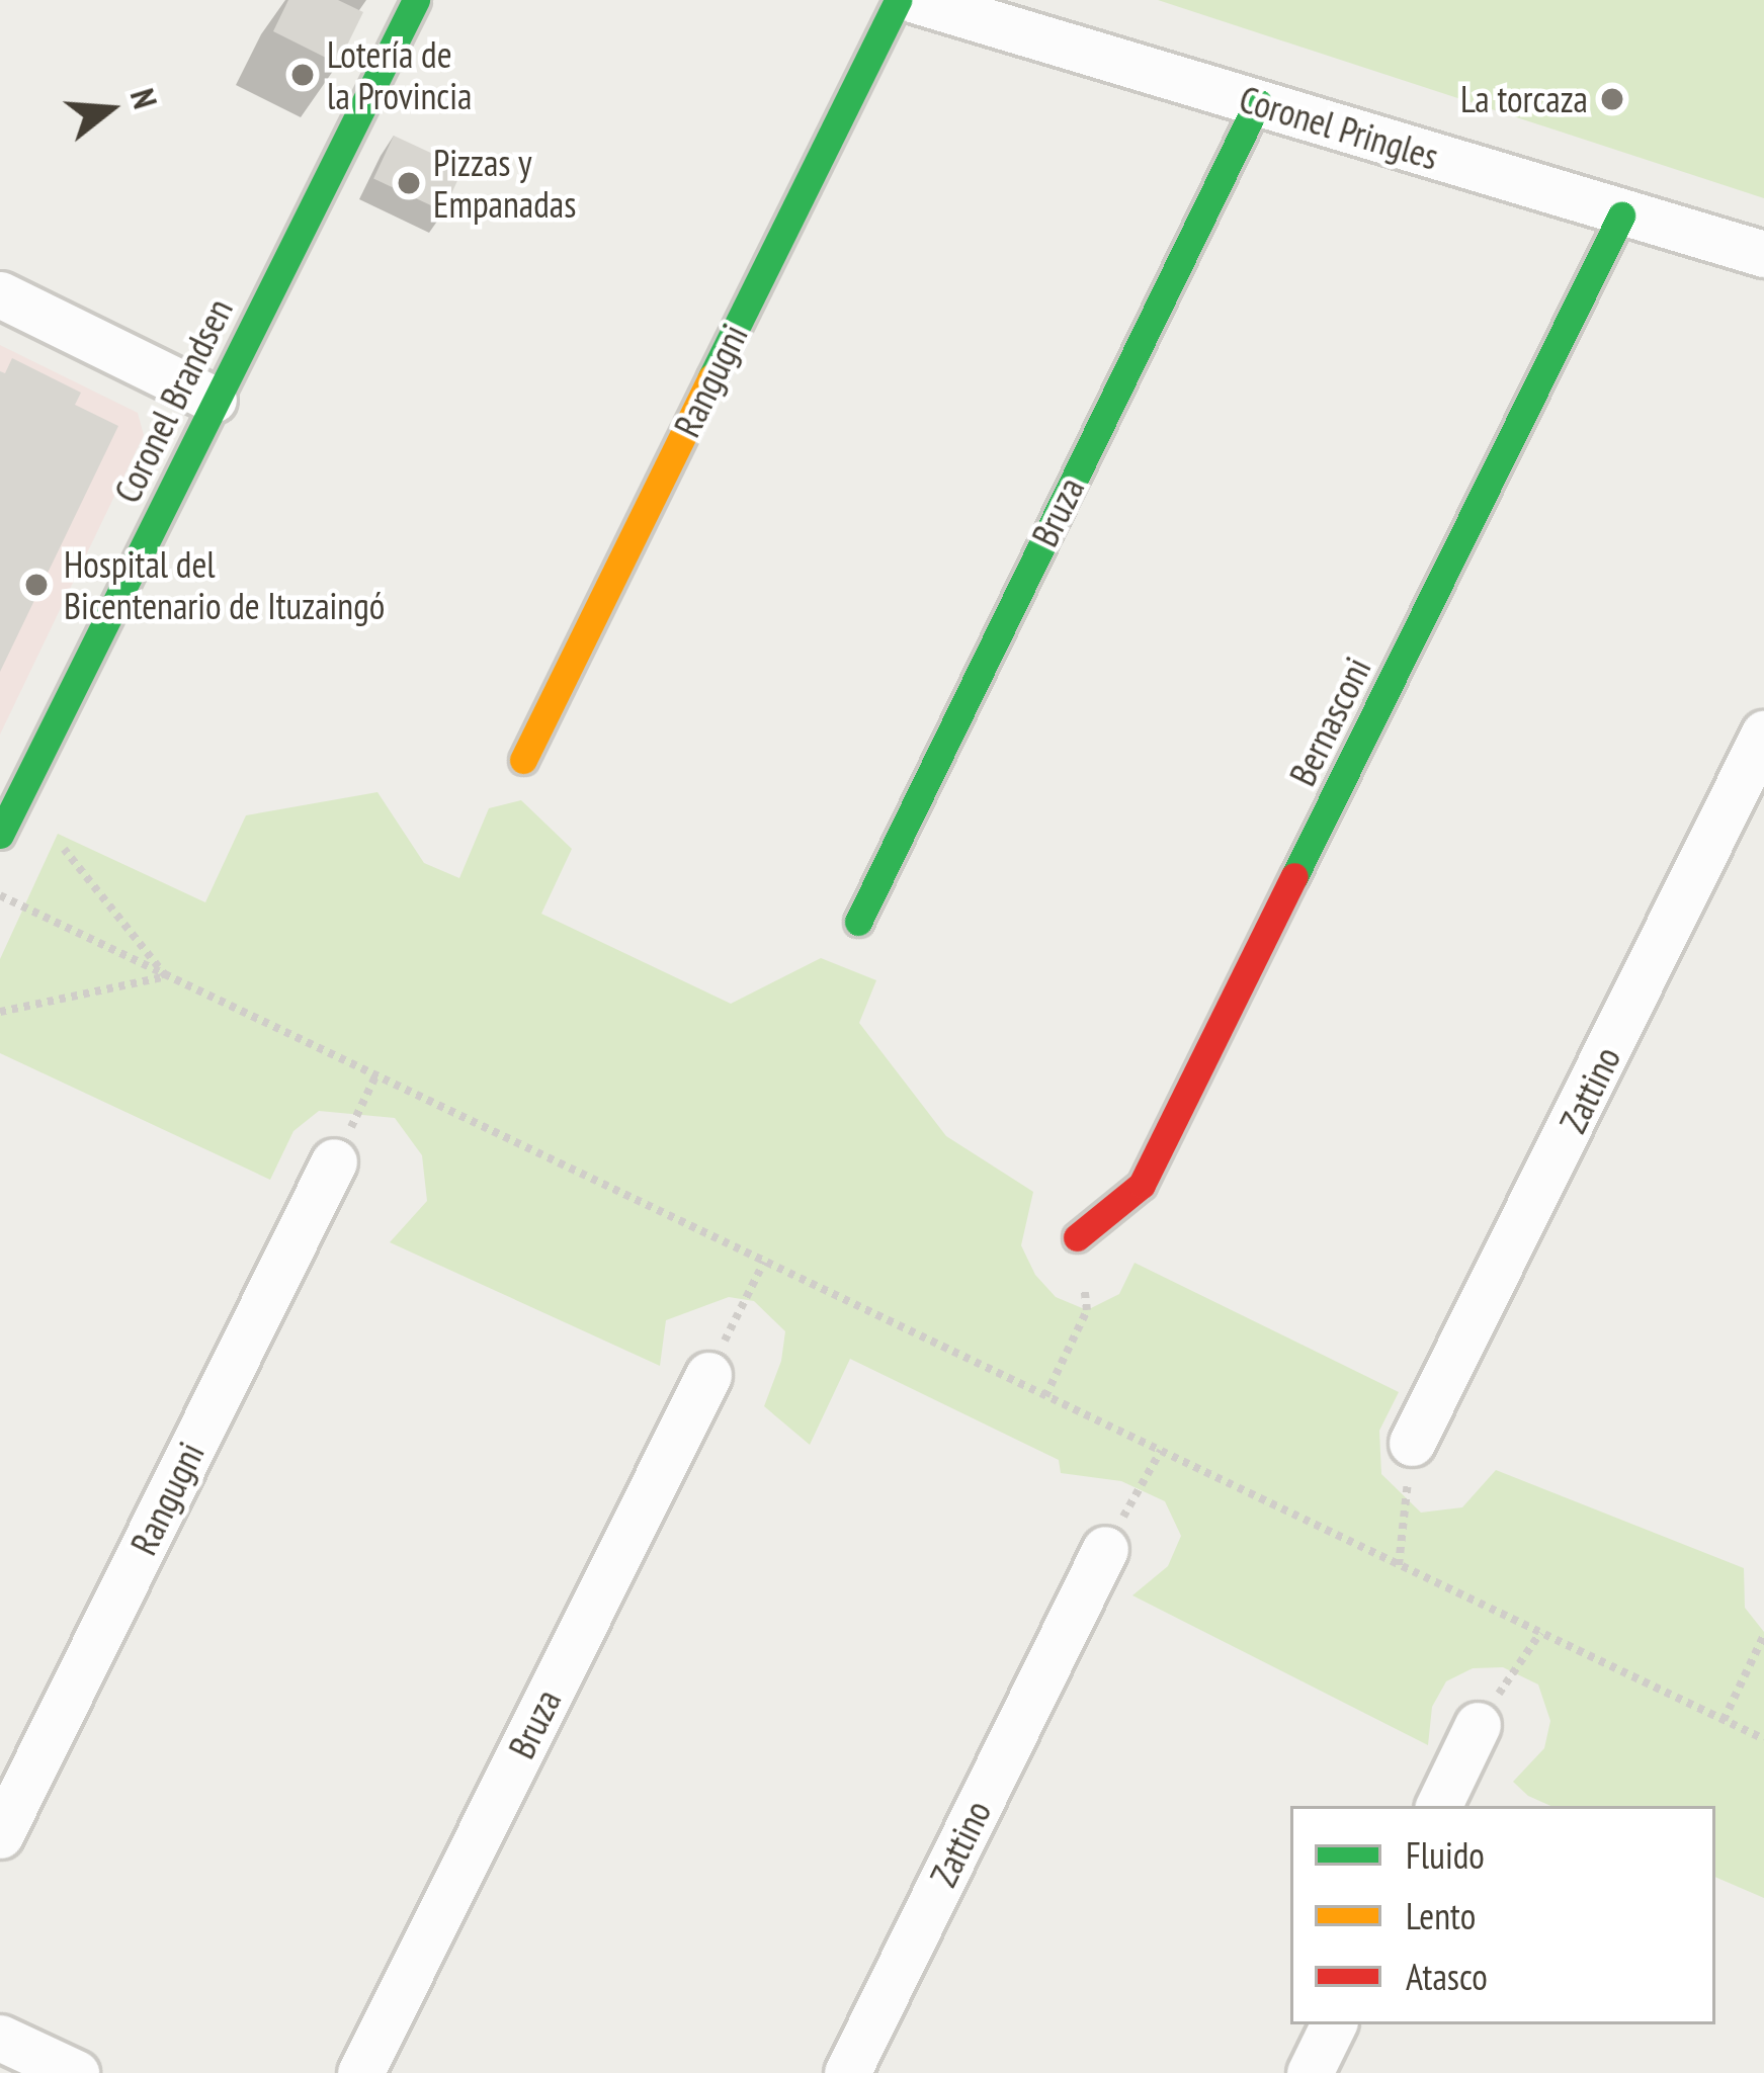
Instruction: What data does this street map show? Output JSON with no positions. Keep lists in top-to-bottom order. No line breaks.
{"streets":{"street":["Coronel Pringles","Rangugni","Coronel Brandsen","Bruza","Bernasconi","Zattino"]},"crossings":[["Coronel Pringles","Bruza"],["Coronel Pringles","Bernasconi"]],"places":["Lotería de la Provincia","La torcaza","Pizzas y Empanadas","Hospital del Bicentenario de Ituzaingó"],"legend":["Fluido","Lento","Atasco"],"north":"right"}
